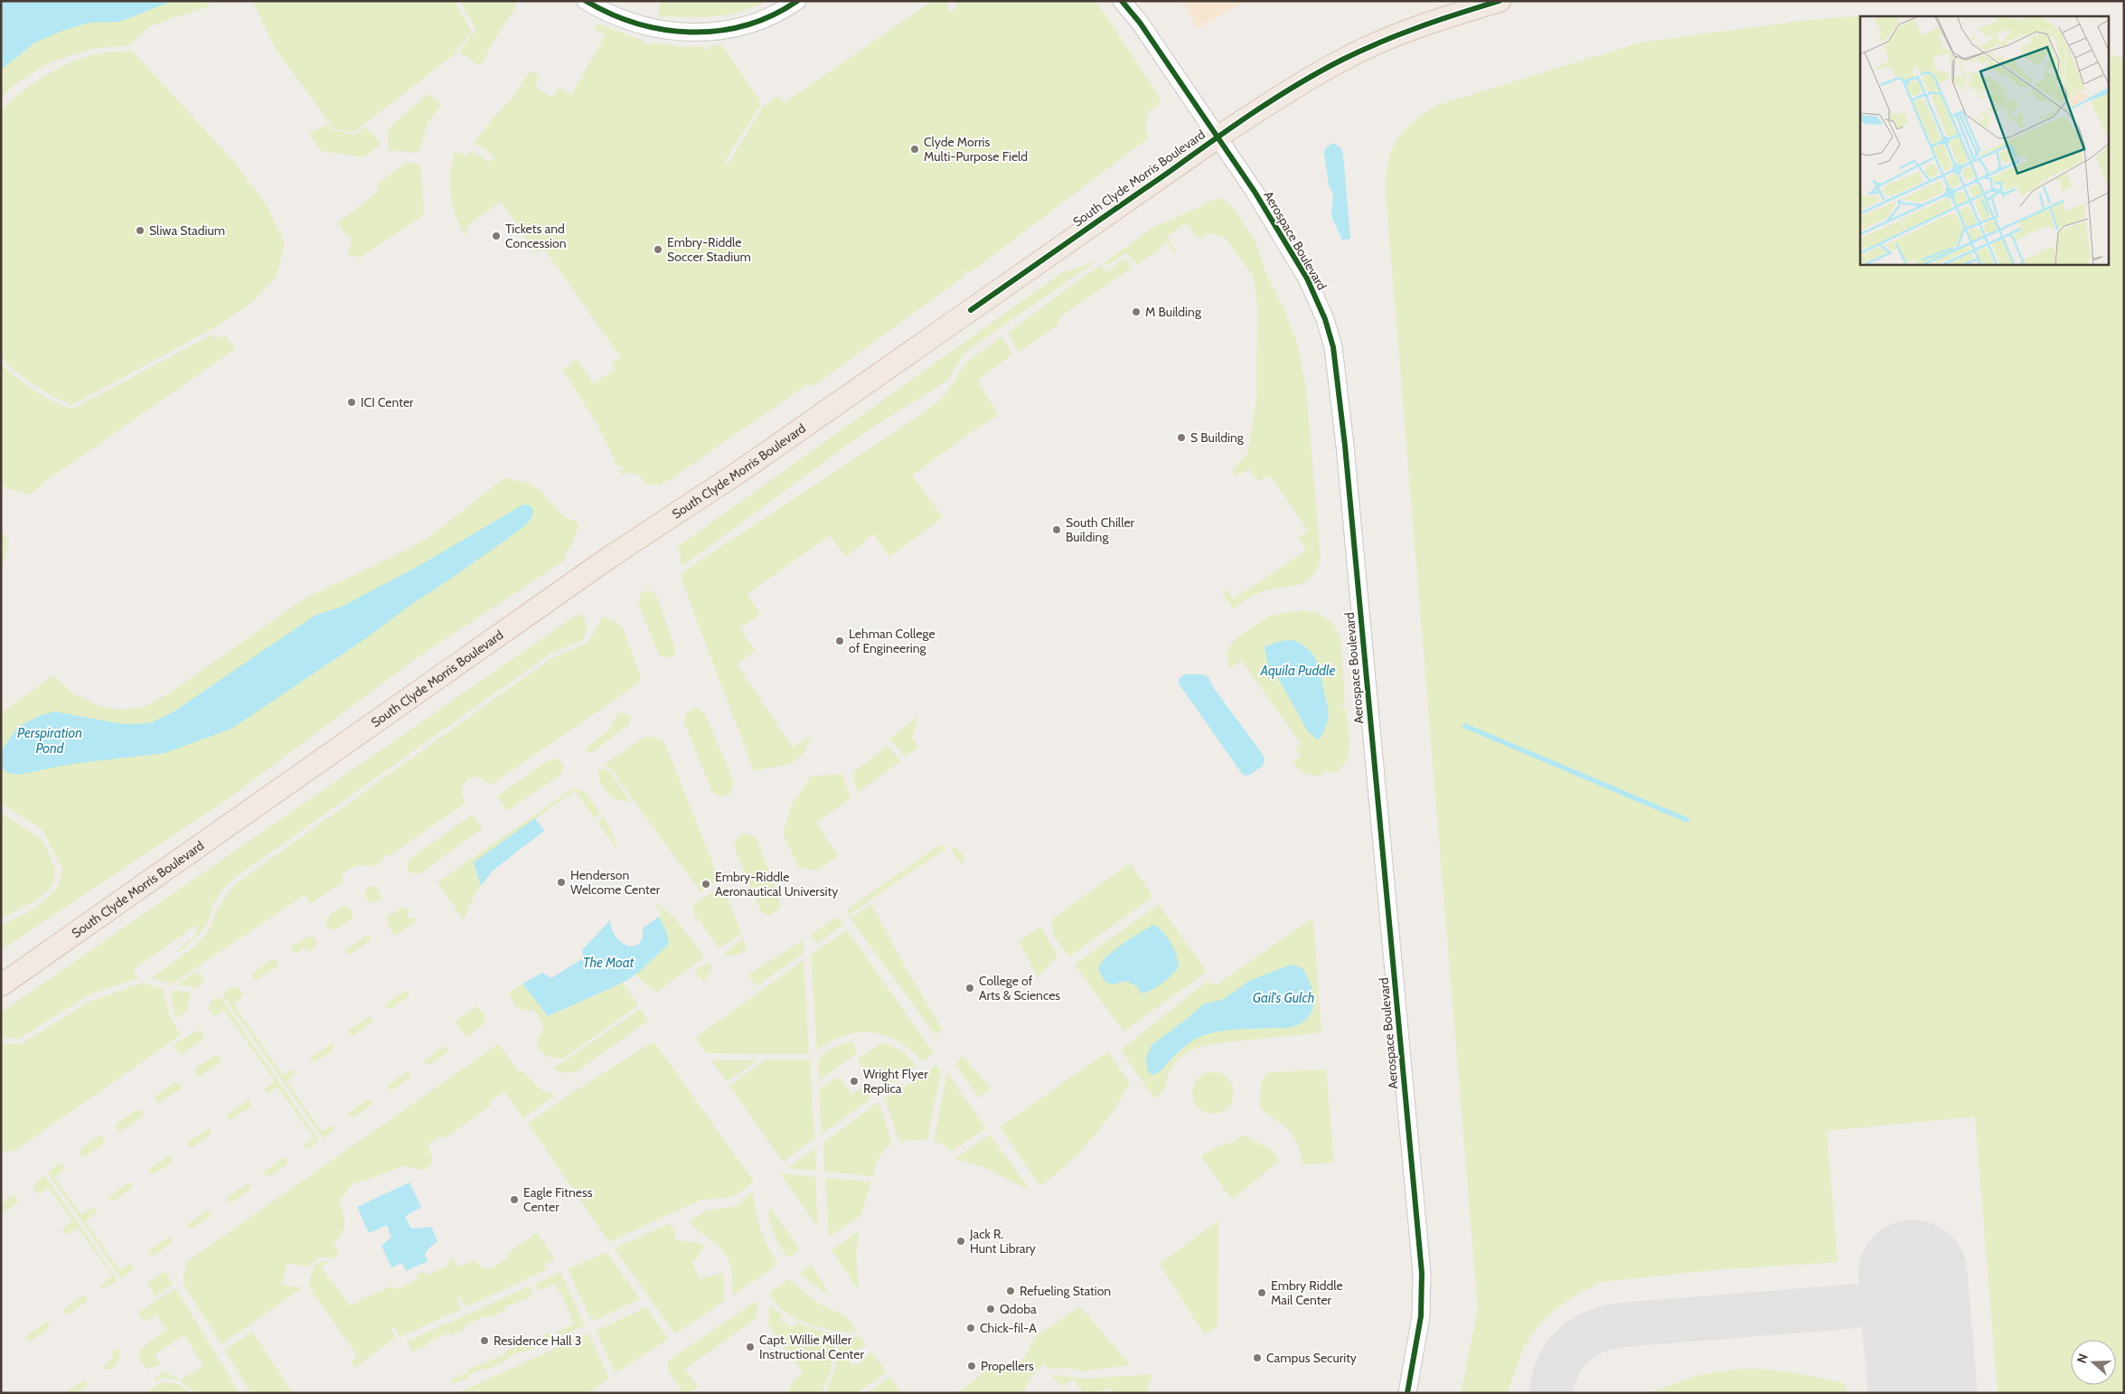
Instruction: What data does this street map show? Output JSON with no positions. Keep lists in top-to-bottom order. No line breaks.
{"streets":{"main road":["South Clyde Morris Boulevard"],"street":["Aerospace Boulevard"]},"crossings":[["South Clyde Morris Boulevard","Aerospace Boulevard"]],"water":["Aquila Puddle","Perspiration Pond","The Moat","Gail's Gulch"],"places":["Clyde Morris Multi-Purpose Field","Sliwa Stadium","Tickets and Concession","Embry-Riddle Soccer Stadium","M Building","ICI Center","S Building","South Chiller Building","Lehman College of Engineering","Henderson Welcome Center","Embry-Riddle Aeronautical University","College of Arts & Sciences","Wright Flyer Replica","Eagle Fitness Center","Jack R. Hunt Library","Refueling Station","Embry Riddle Mail Center","Qdoba","Chick-fil-A","Residence Hall 3","Capt. Willie Miller Instructional Center","Campus Security","Propellers"],"north":"left"}
